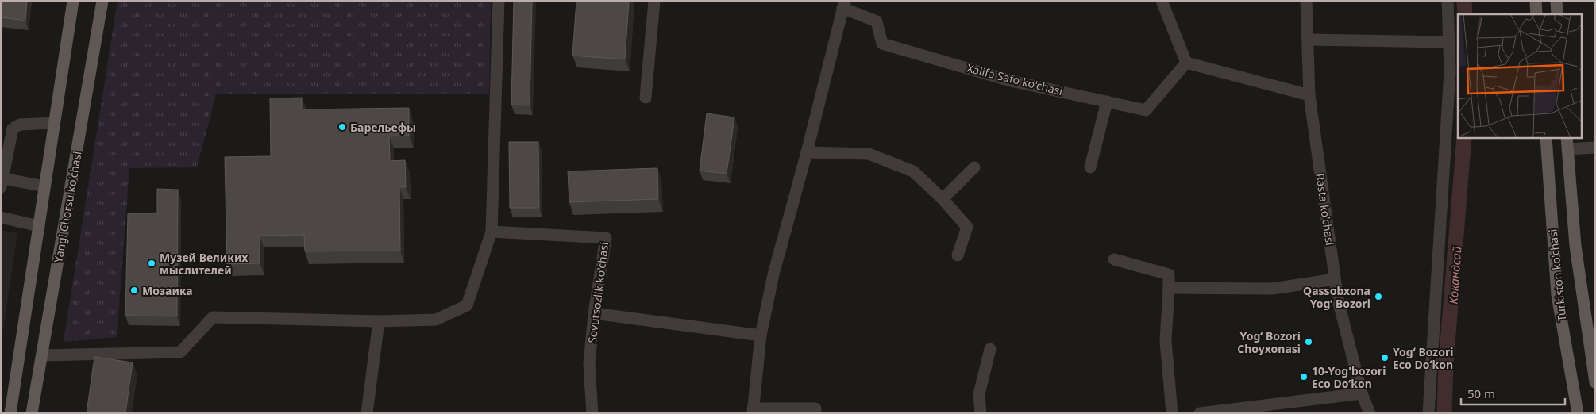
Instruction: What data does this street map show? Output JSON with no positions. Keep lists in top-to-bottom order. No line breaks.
{"streets":{"main road":["Yangi Chorsu ko'chasi","Turkiston ko'chasi"],"street":["Xalifa Safo ko'chasi","Rasta ko'chasi","Sovutsozlik ko'chasi"]},"water":["Кокандсай"],"places":["Барельефы","Музей Великих мыслителей","Мозаика","Qassobxona Yog‘ Bozori","Yogʻ Bozori Choyxonasi","Yogʻ Bozori Eco Doʻkon","10-Yog'bozori Eco Do’kon"],"scale_bar":"50 m"}
